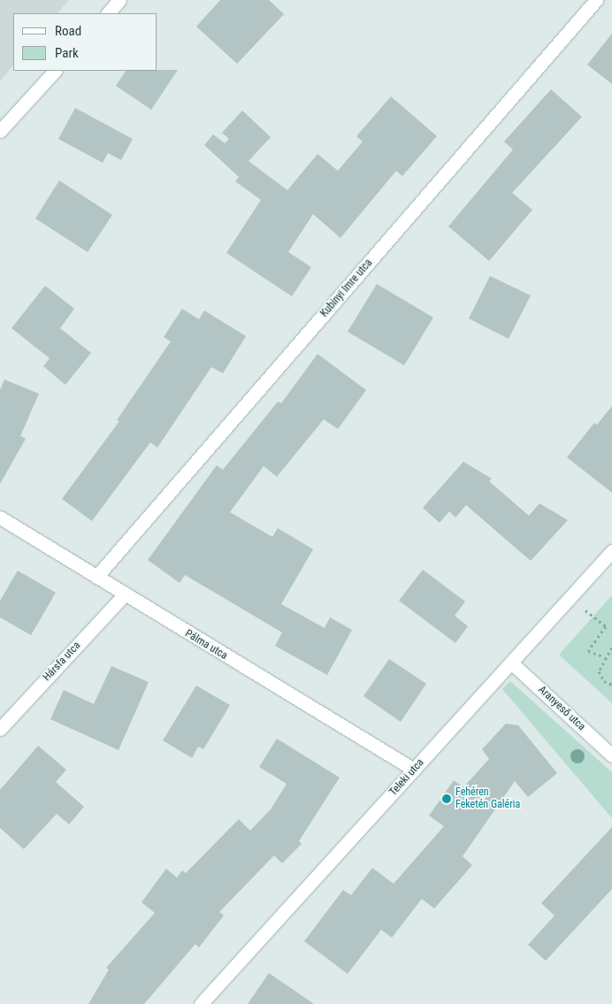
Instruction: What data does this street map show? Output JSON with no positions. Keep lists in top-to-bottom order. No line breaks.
{"streets":{"street":["Kubinyi Imre utca","Pálma utca","Hársfa utca","Aranyeső utca","Teleki utca"]},"crossings":[["Kubinyi Imre utca","Pálma utca"],["Pálma utca","Hársfa utca"],["Pálma utca","Teleki utca"],["Aranyeső utca","Teleki utca"]],"places":["Fehéren Feketén Galéria"],"legend":["Road","Park"]}
